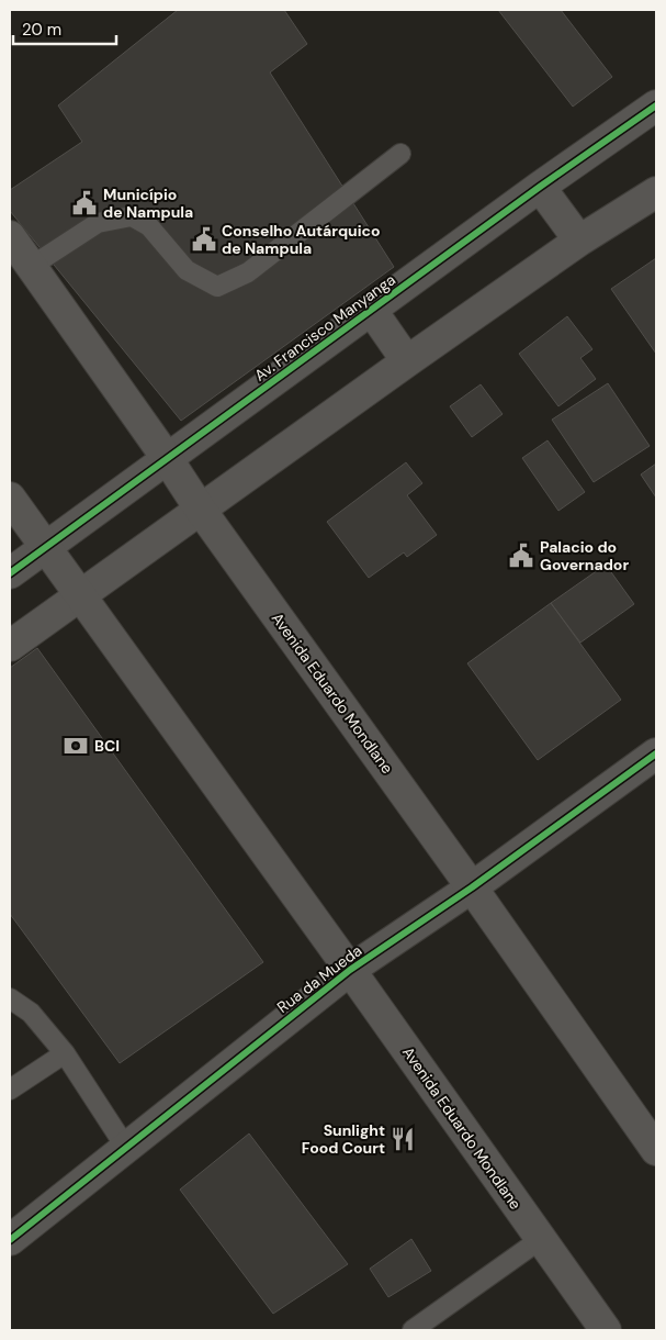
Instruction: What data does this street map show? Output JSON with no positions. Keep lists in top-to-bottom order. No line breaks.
{"streets":{"street":["Av. Francisco Manyanga","Avenida Eduardo Mondlane","Rua da Mueda"]},"crossings":[["Av. Francisco Manyanga","Avenida Eduardo Mondlane"],["Avenida Eduardo Mondlane","Rua da Mueda"]],"places":{"public building":["Município de Nampula","Conselho Autárquico de Nampula","Palacio do Governador"],"bank":["BCI"],"restaurant":["Sunlight Food Court"]},"scale_bar":"20 m"}
